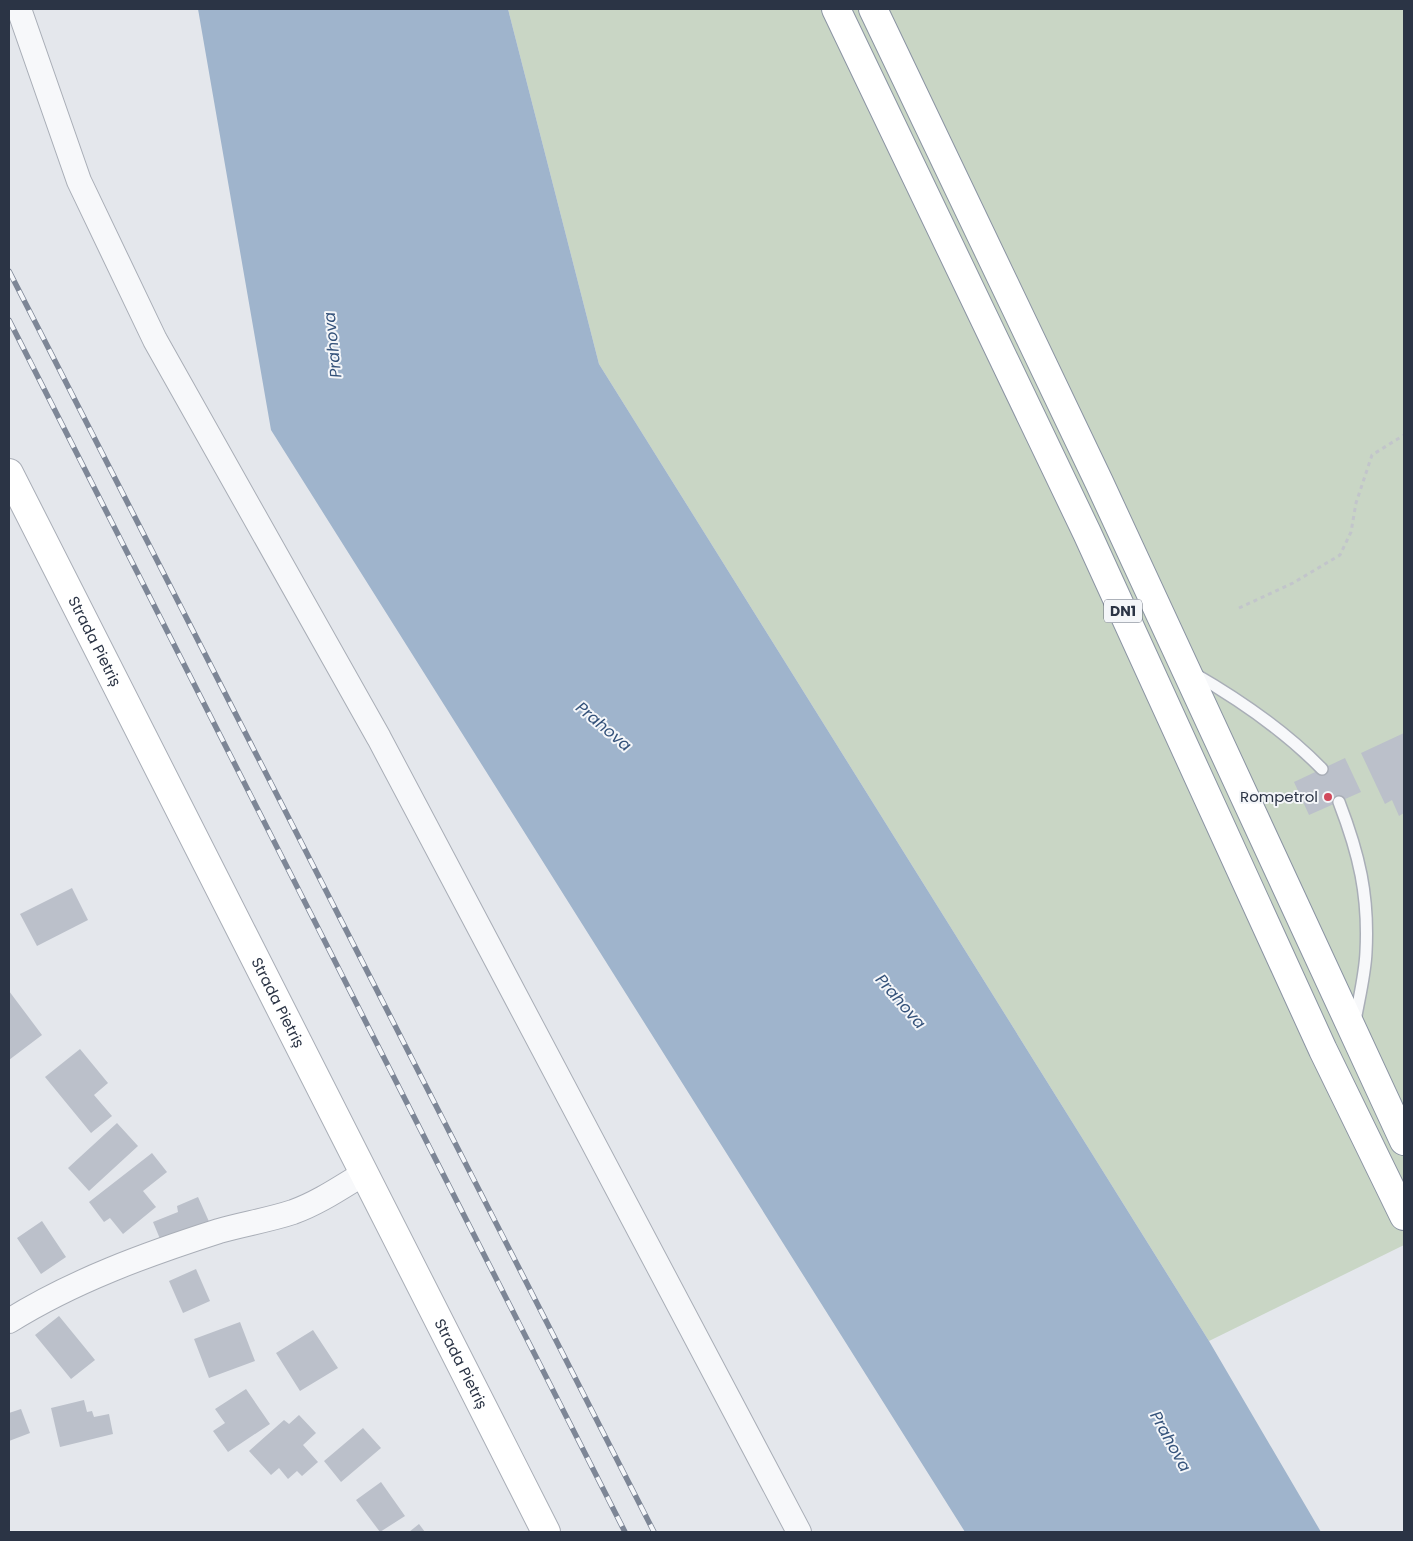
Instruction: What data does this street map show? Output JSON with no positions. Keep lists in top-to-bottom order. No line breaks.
{"streets":{"main road":["DN1","Strada Pietriș"]},"water":["Prahova"],"places":["Rompetrol"]}
